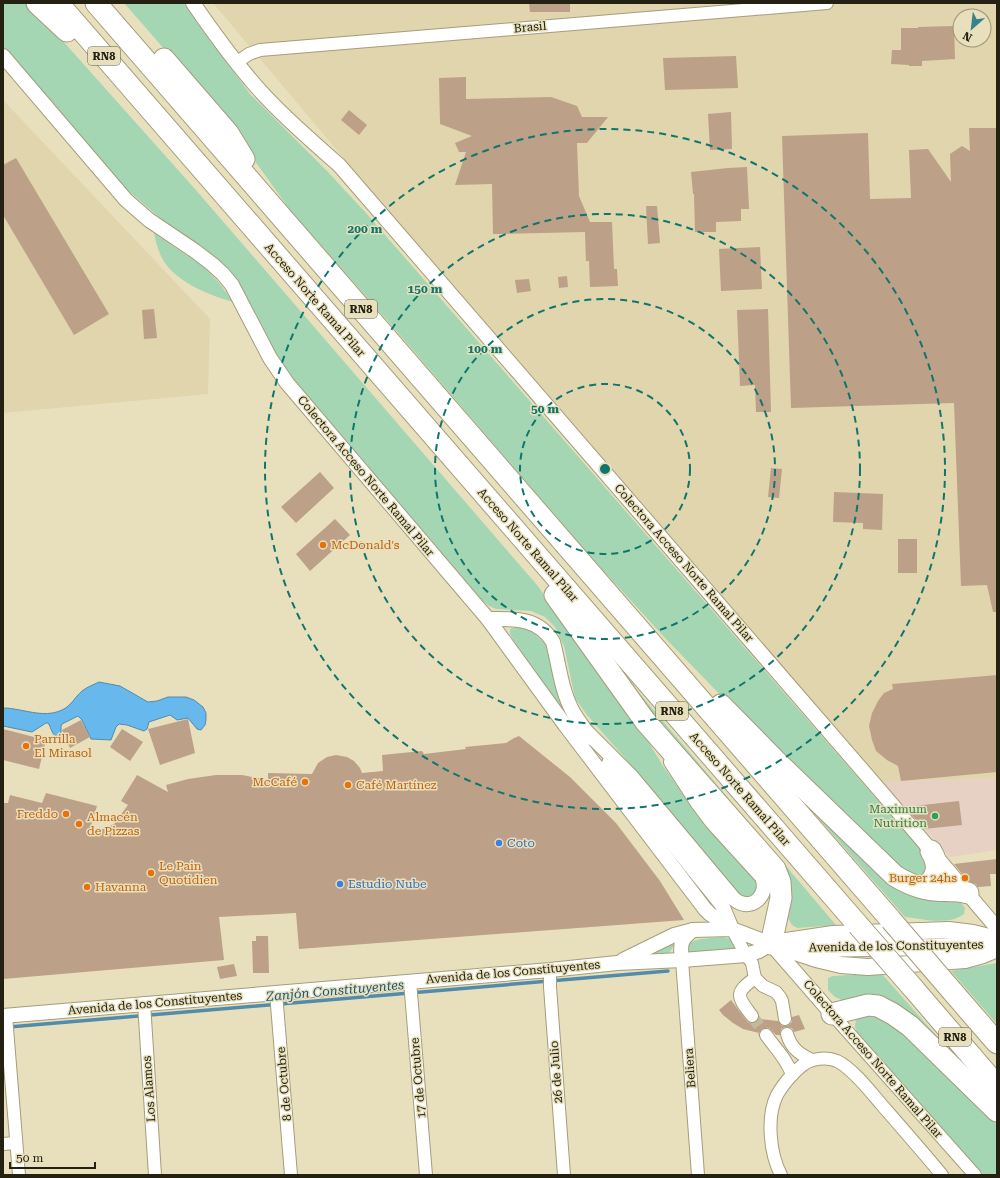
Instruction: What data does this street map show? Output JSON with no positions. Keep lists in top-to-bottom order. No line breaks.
{"streets":{"highway":["RN8","Acceso Norte Ramal Pilar"],"main road":["Avenida de los Constituyentes"],"street":["Brasil","Colectora Acceso Norte Ramal Pilar","Beliera","26 de Julio","17 de Octubre","8 de Octubre","Los Alamos"]},"crossings":[["Brasil","Colectora Acceso Norte Ramal Pilar"],["Colectora Acceso Norte Ramal Pilar","Avenida de los Constituyentes"],["Avenida de los Constituyentes","Beliera"],["Avenida de los Constituyentes","26 de Julio"],["Avenida de los Constituyentes","17 de Octubre"],["Avenida de los Constituyentes","8 de Octubre"],["Avenida de los Constituyentes","Los Alamos"]],"water":["Zanjón Constituyentes"],"places":["McDonald's","Parrilla El Mirasol","McCafé","Café Martínez","Freddo","Maximum Nutrition","Almacén de Pizzas","Coto","Le Pain Quotidien","Burger 24hs","Estudio Nube","Havanna"],"scale_bar":"50 m","north":"bottom left","rings":["200 m","150 m","100 m","50 m"]}
